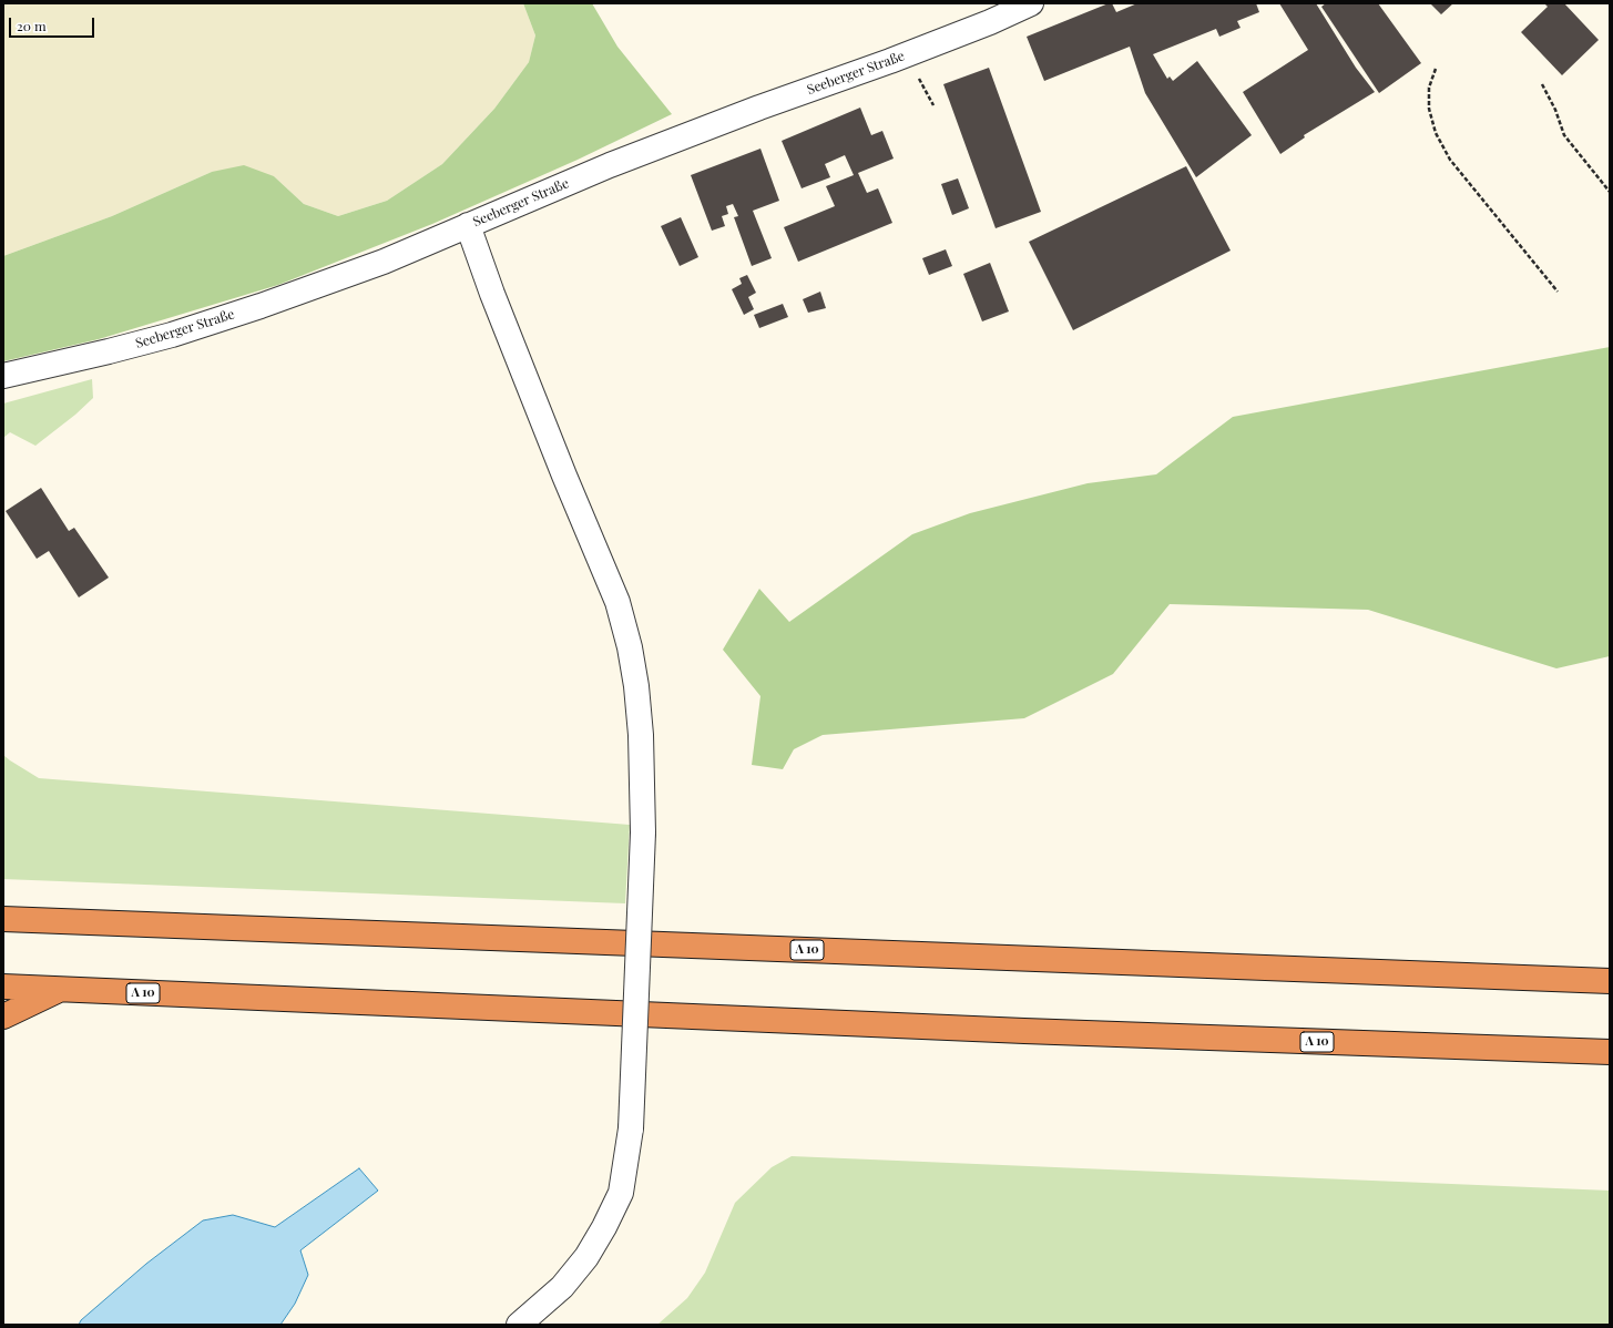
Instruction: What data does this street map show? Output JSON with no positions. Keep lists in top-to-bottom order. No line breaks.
{"streets":{"highway":["A 10"],"street":["Seeberger Straße"]},"scale_bar":"20 m"}
